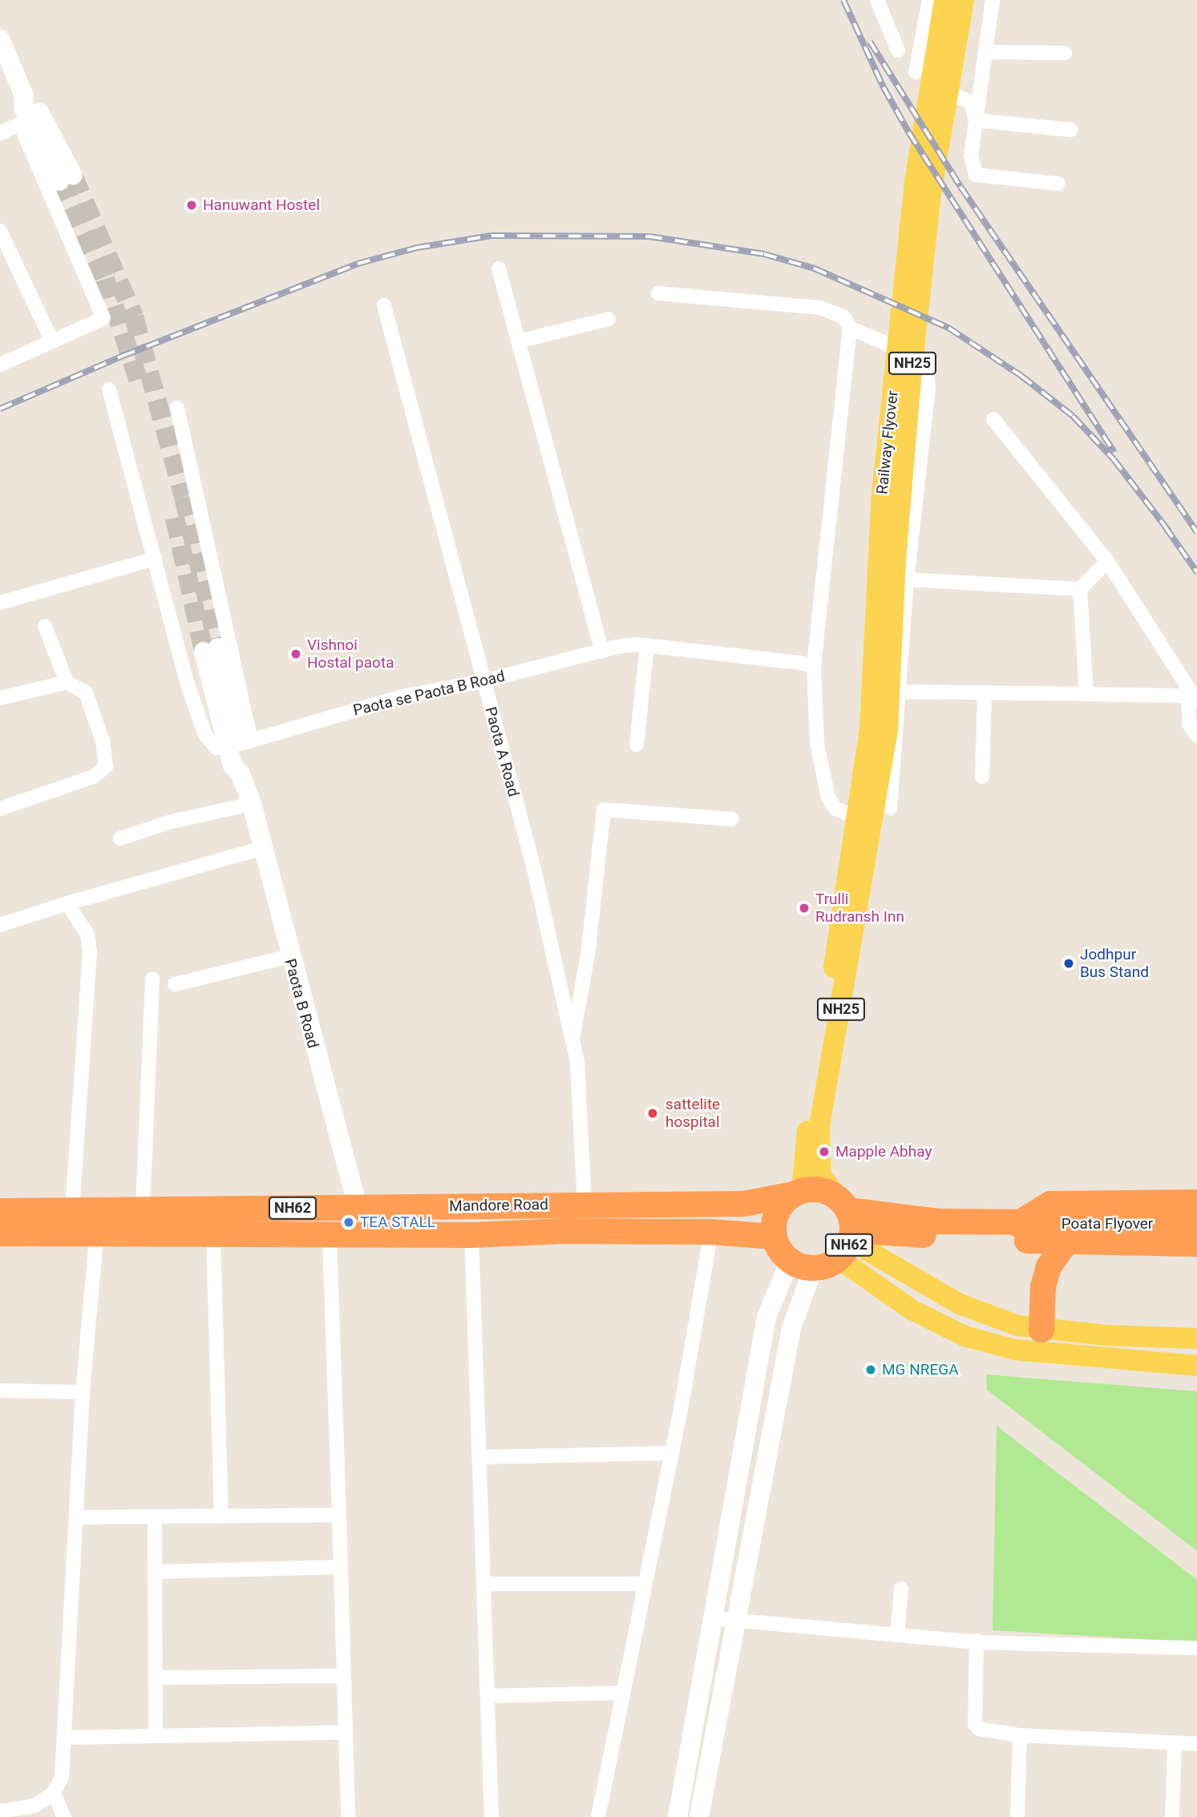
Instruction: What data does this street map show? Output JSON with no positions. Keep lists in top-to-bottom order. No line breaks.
{"streets":{"highway":["Mandore Road","NH62","Poata Flyover"],"main road":["NH25","Railway Flyover"],"street":["Paota se Paota B Road","Paota A Road","Paota B Road"]},"crossings":[["NH25","Railway Flyover"],["NH25","Mandore Road"],["NH25","NH62"],["Paota se Paota B Road","Paota A Road"],["Paota se Paota B Road","Paota B Road"],["Paota A Road","Mandore Road"],["Paota B Road","Mandore Road"],["Mandore Road","NH62"],["NH62","Poata Flyover"]],"places":["Hanuwant Hostel","Vishnoi Hostal paota","Trulli Rudransh Inn","Jodhpur Bus Stand","sattelite hospital","Mapple Abhay","TEA STALL","MG NREGA"]}
